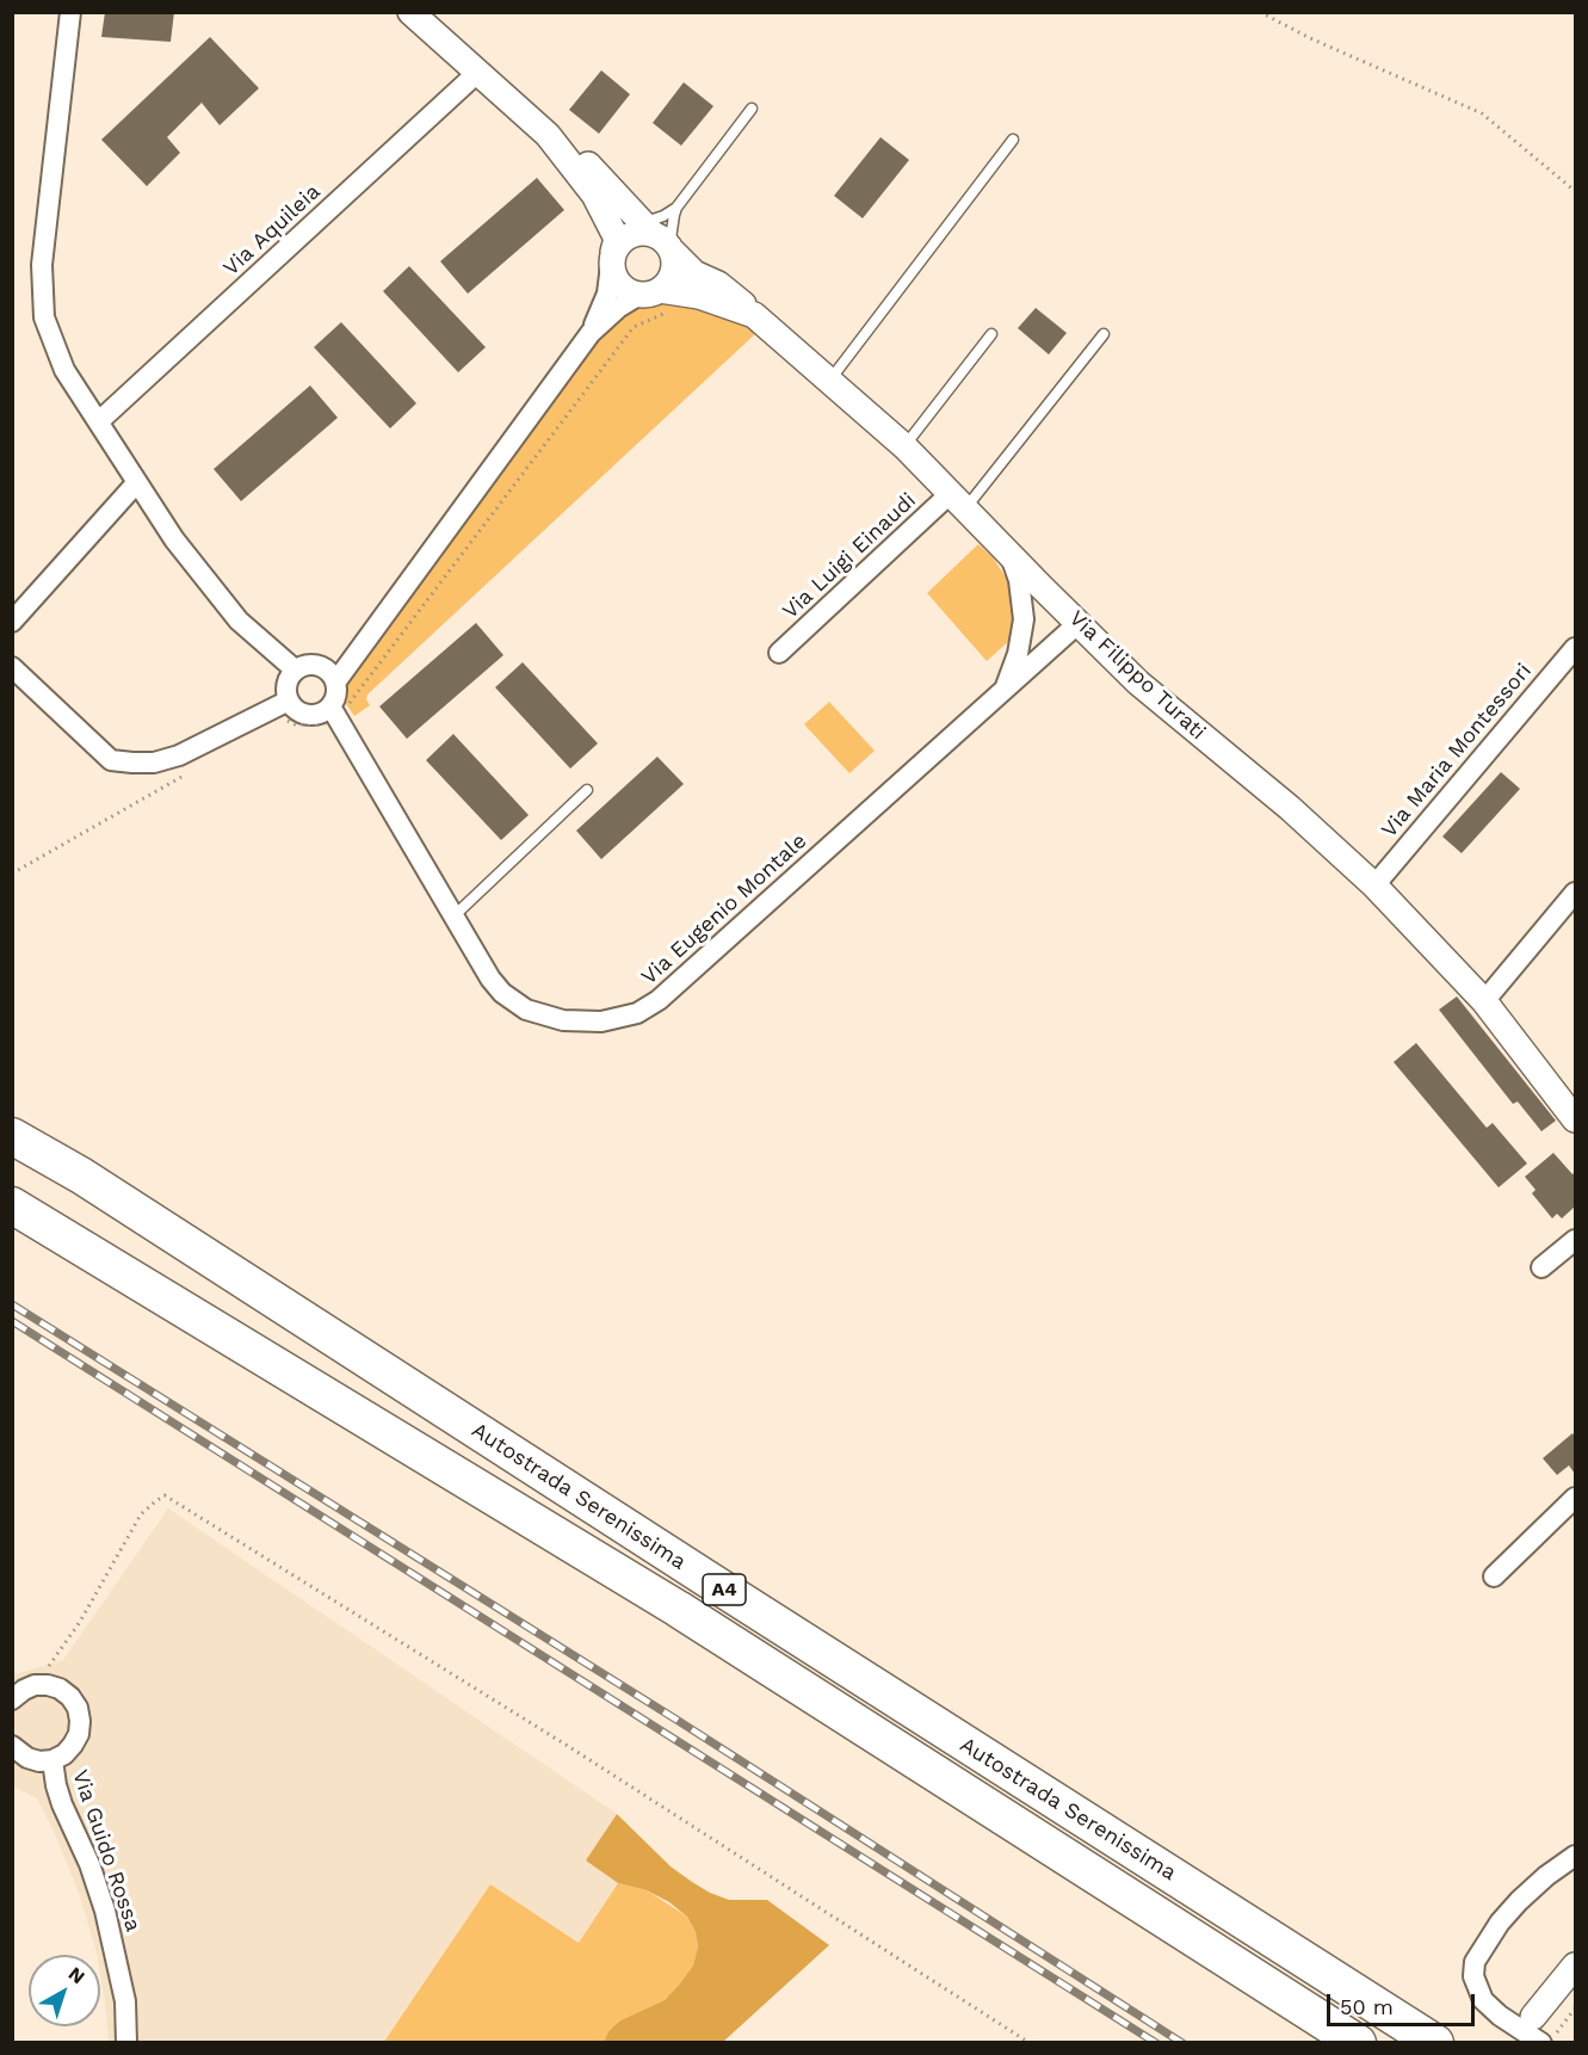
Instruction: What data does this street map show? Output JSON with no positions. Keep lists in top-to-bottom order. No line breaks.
{"streets":{"highway":["Autostrada Serenissima","A4"],"street":["Via Aquileia","Via Luigi Einaudi","Via Filippo Turati","Via Maria Montessori","Via Eugenio Montale","Via Guido Rossa"]},"crossings":[["Via Luigi Einaudi","Via Filippo Turati"],["Via Filippo Turati","Via Maria Montessori"],["Via Filippo Turati","Via Eugenio Montale"]],"scale_bar":"50 m","north":"top right"}
